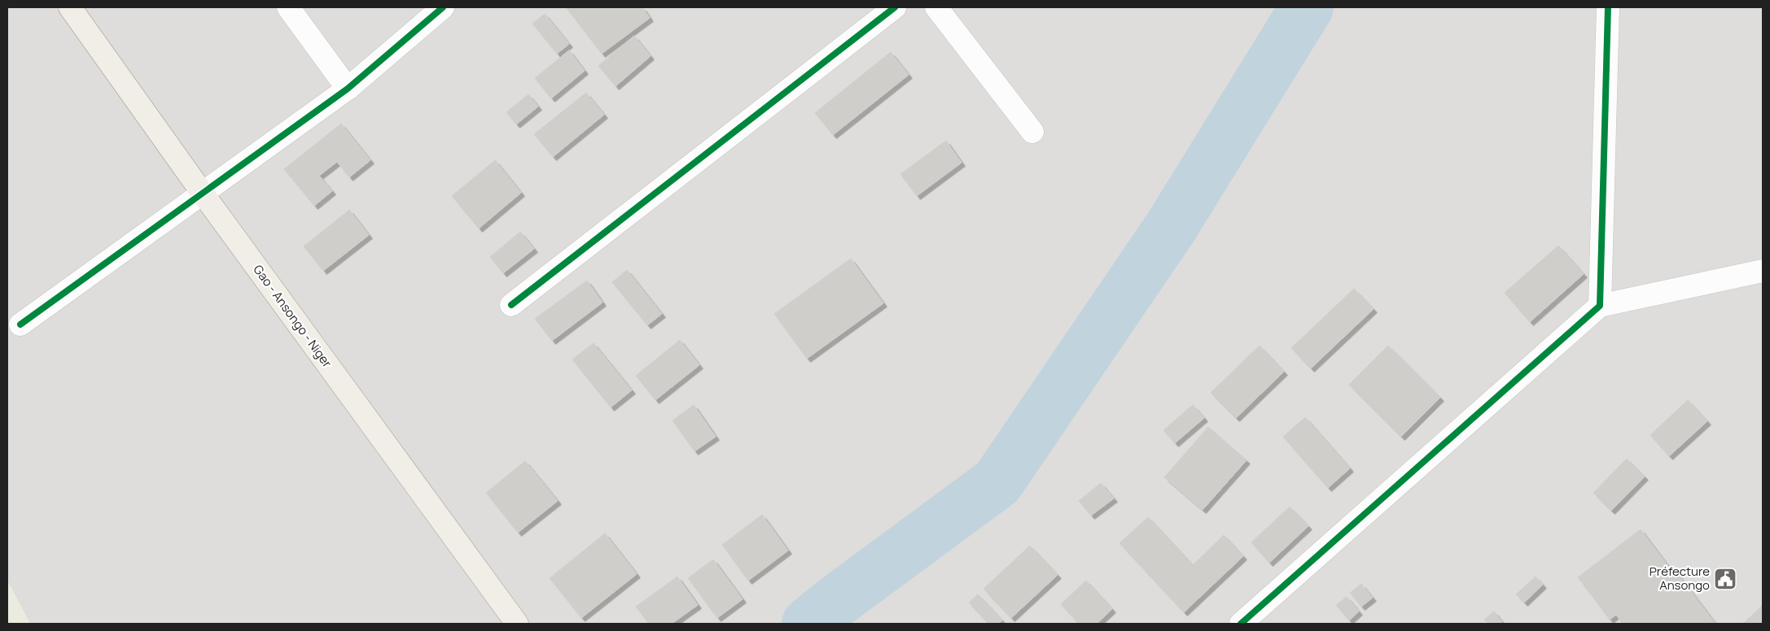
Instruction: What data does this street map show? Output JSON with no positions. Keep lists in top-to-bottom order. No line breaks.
{"streets":{"main road":["Gao - Ansongo - Niger"]},"places":{"public building":["Préfecture Ansongo"]}}
